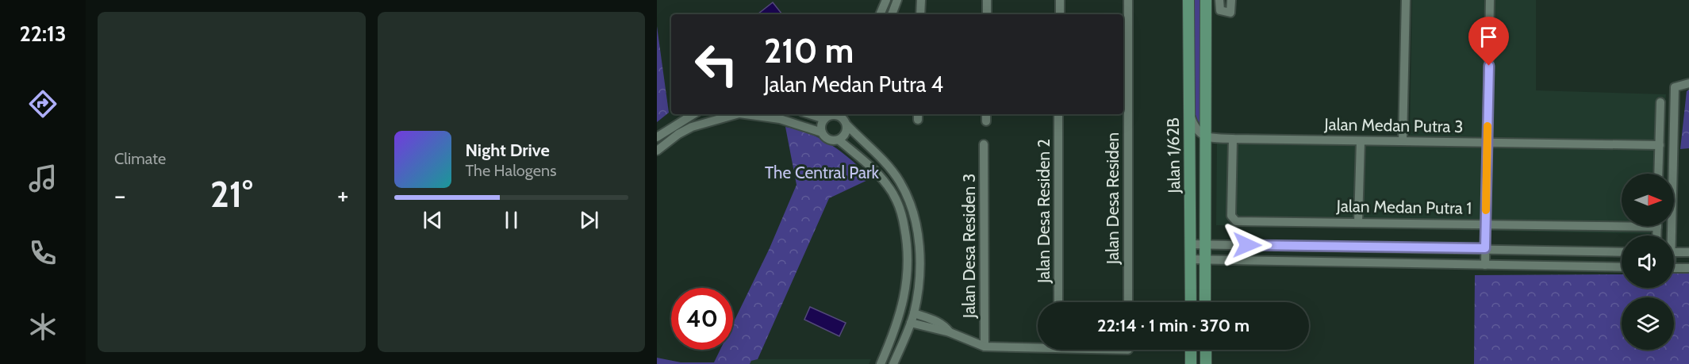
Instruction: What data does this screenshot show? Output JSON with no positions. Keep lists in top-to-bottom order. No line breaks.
{"streets":{"main road":["Jalan 1/62B"],"street":["Jalan Medan Putra 3","Jalan Desa Residen","Jalan Medan Putra 1","Jalan Desa Residen 2","Jalan Desa Residen 3"]},"crossings":[["Jalan Medan Putra 3","Jalan 1/62B"],["Jalan Medan Putra 3","Jalan Medan Putra 1"]],"parks":["The Central Park"],"north":"right","page":{"tabs":"22:13","tile":"Climate","turn":["210 m","Jalan Medan Putra 4"],"song":["Night Drive","The Halogens"],"heat":["−","21°","+"],"limit":"40","trip":"22:14 · 1 min · 370 m"}}
